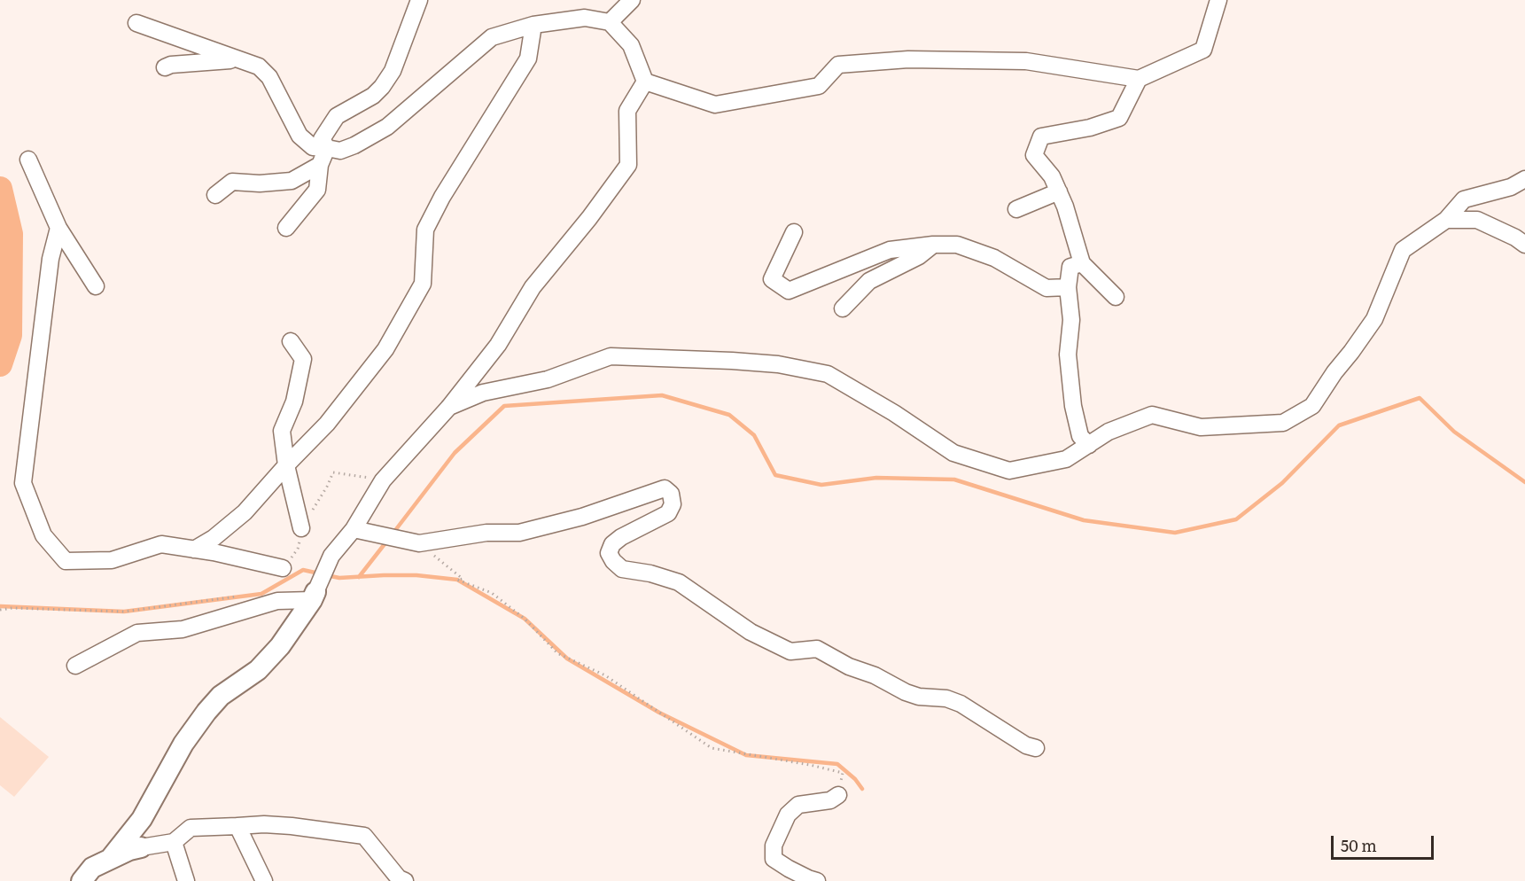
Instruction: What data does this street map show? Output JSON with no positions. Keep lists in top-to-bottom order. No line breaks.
{"scale_bar":"50 m"}
